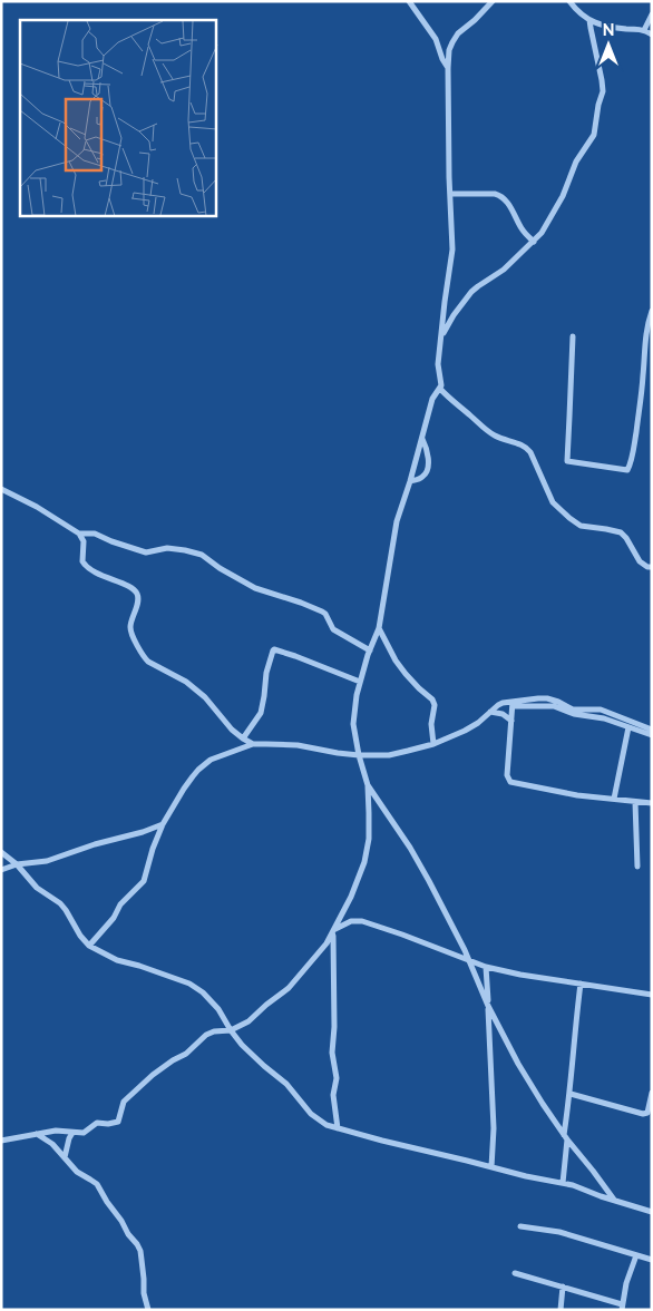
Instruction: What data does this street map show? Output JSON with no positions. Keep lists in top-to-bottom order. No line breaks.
{"north":"top"}
